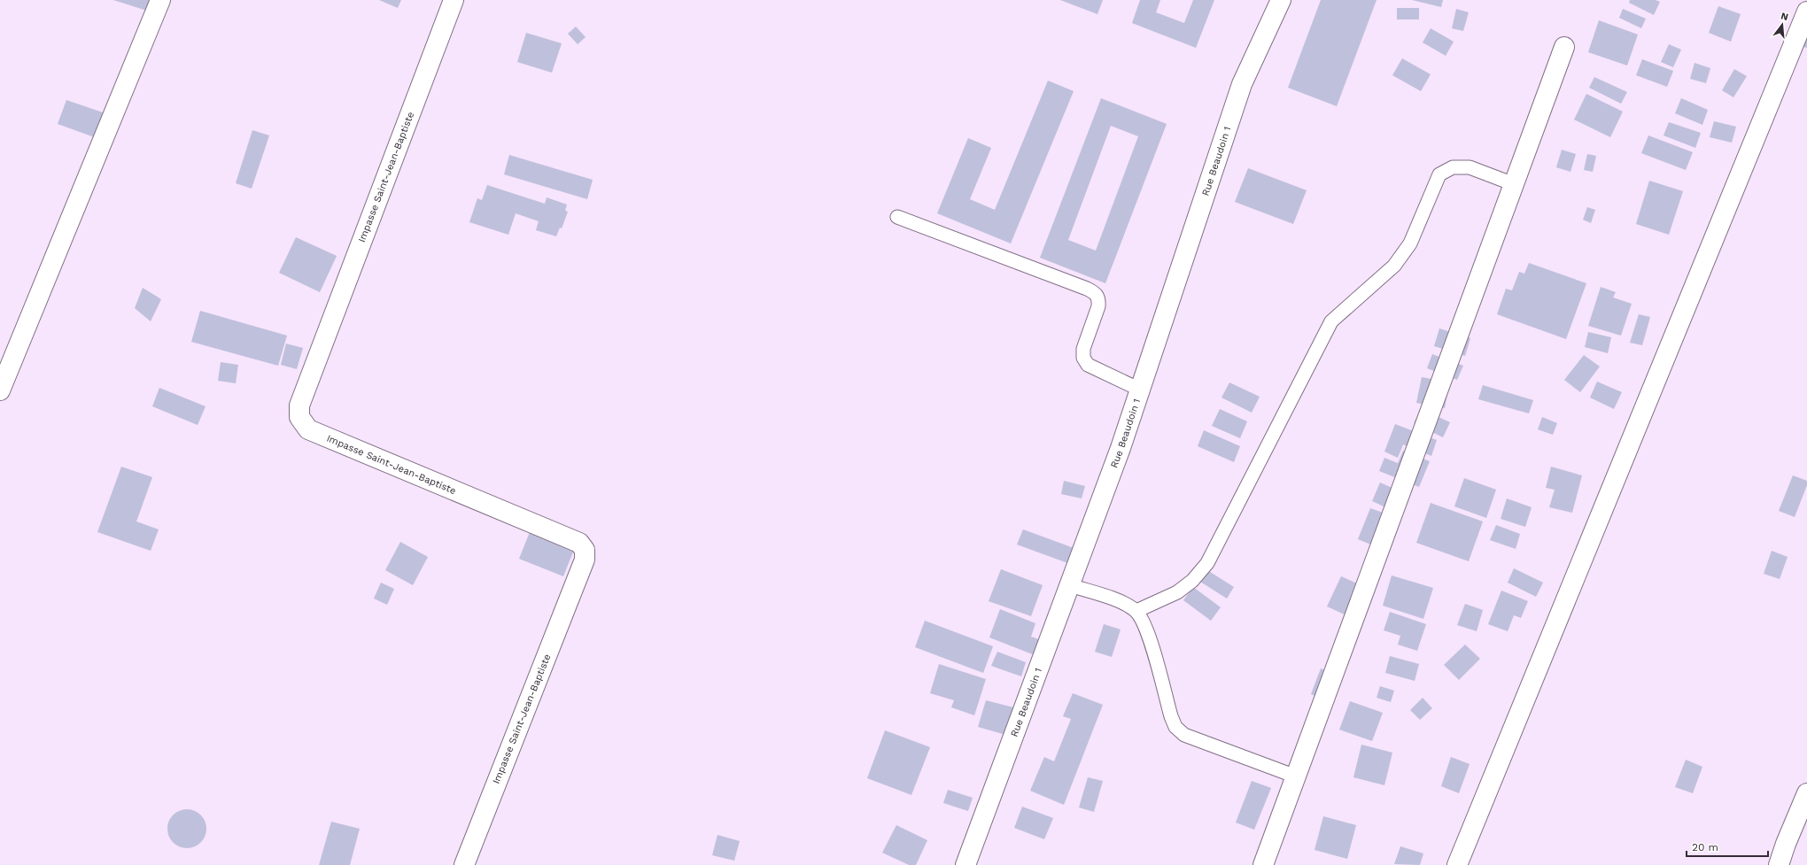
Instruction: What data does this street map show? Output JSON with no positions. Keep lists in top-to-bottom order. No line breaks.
{"streets":{"street":["Rue Beaudoin 1","Impasse Saint-Jean-Baptiste"]},"scale_bar":"20 m","north":"top"}
